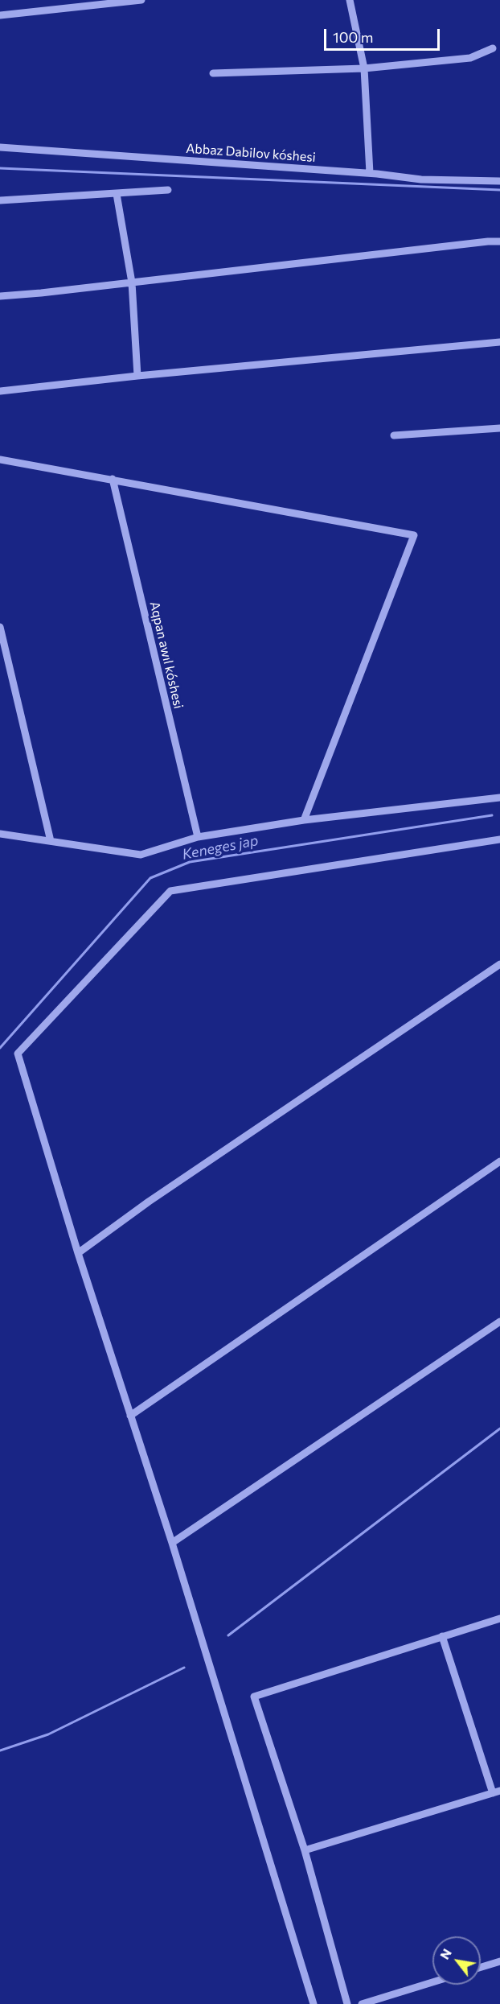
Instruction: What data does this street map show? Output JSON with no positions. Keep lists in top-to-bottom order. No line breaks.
{"streets":{"street":["Abbaz Dabilov kóshesi","Aqpan awıl kóshesi"]},"water":["Keneges jap"],"scale_bar":"100 m","north":"top left"}
